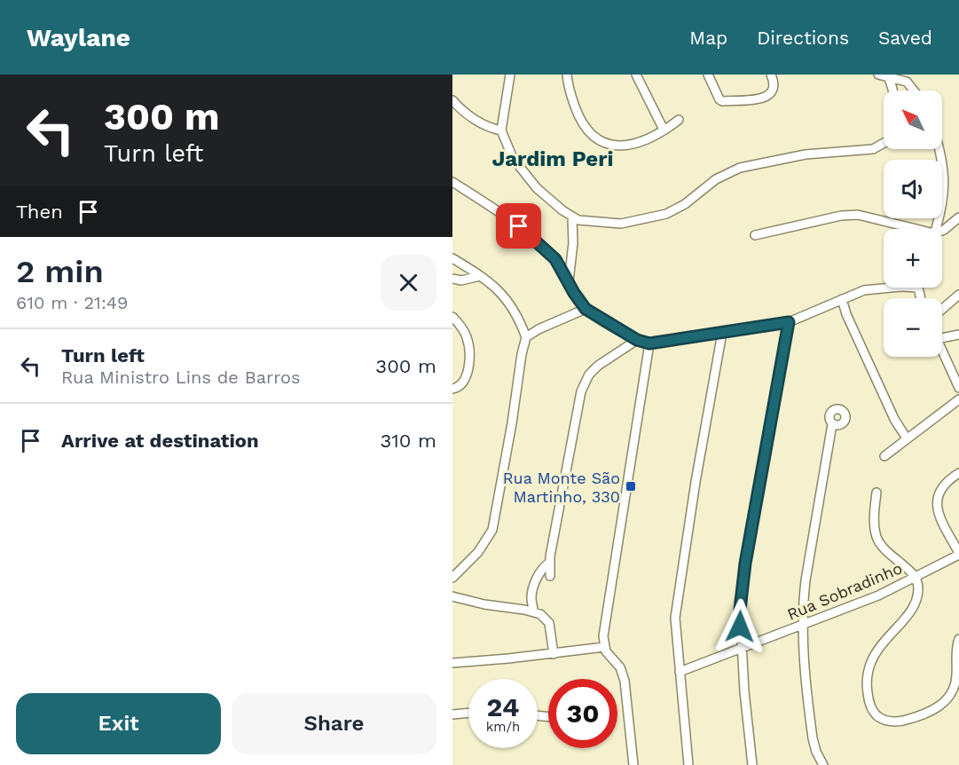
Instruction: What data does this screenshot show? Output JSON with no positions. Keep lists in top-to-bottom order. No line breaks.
{"streets":{"street":["Rua Sobradinho"]},"districts":["Jardim Peri"],"places":{"transit":["Rua Monte São Martinho, 330"]},"north":"top left","page":{"header":"Waylane","nav":["Map","Directions","Saved"],"turn":["300 m","Turn left"],"map_buttons":["+","−"],"then":"Then","heading":["2 min","610 m · 21:49"],"list":[{"name":"Turn left","note":"Rua Ministro Lins de Barros","value":"300 m"},{"name":"Arrive at destination","value":"310 m"}],"speed":"24 km/h","limit":"30","buttons":["Exit","Share"]}}
